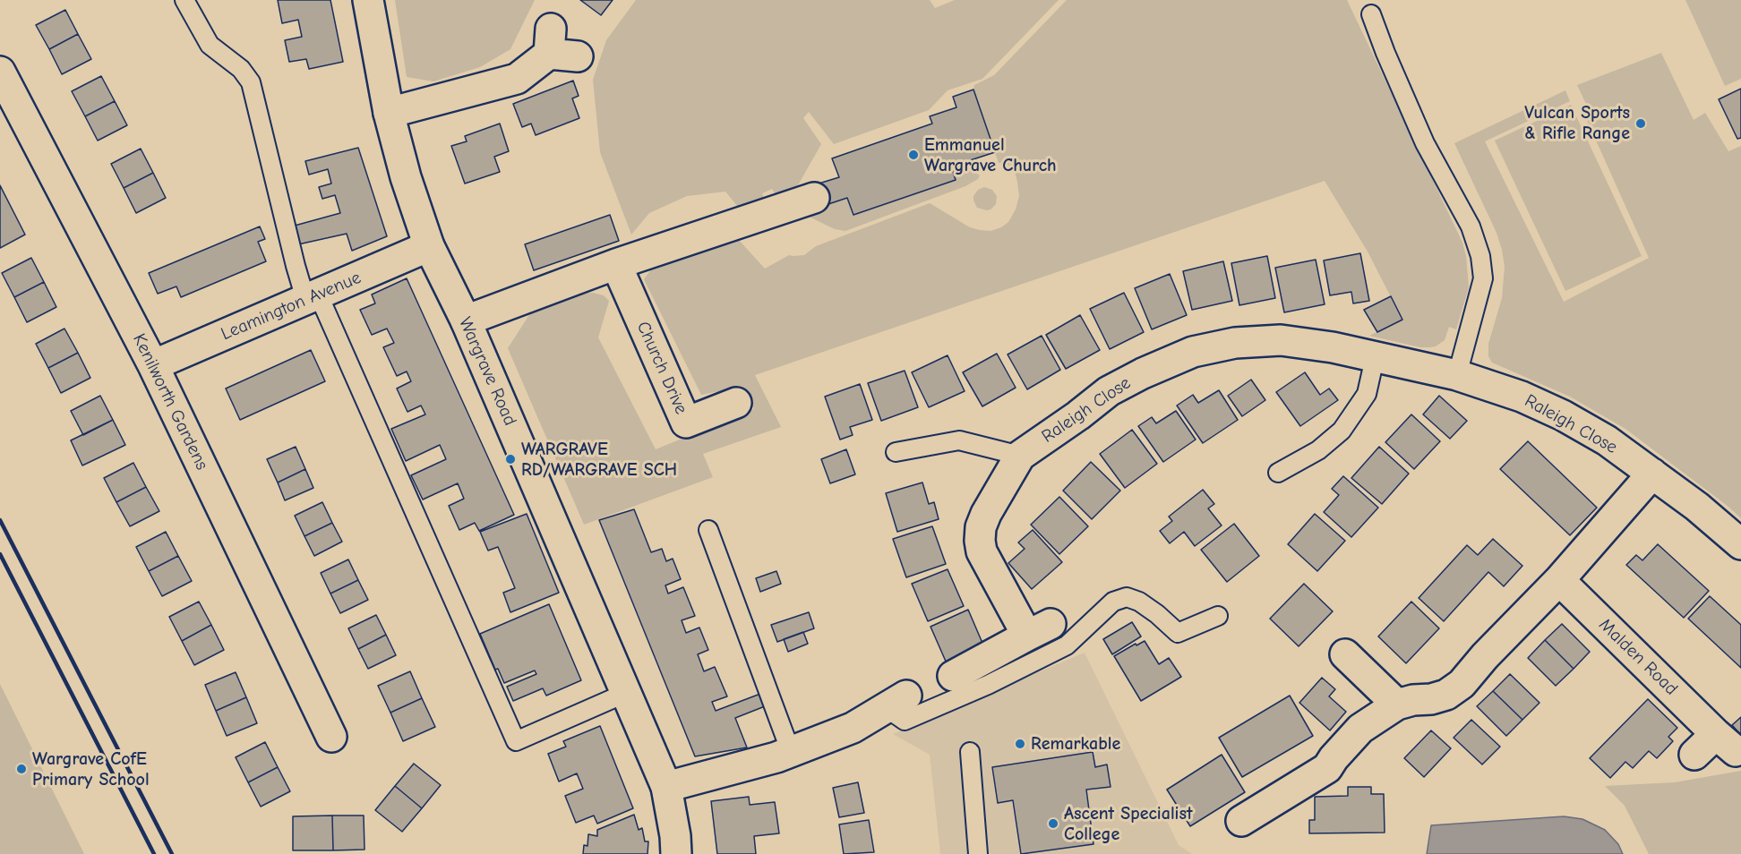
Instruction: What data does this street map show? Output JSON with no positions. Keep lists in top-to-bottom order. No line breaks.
{"streets":{"street":["Leamington Avenue","Church Drive","Wargrave Road","Kenilworth Gardens","Raleigh Close","Malden Road"]},"crossings":[["Leamington Avenue","Wargrave Road"],["Leamington Avenue","Kenilworth Gardens"]],"places":["Vulcan Sports & Rifle Range","Emmanuel Wargrave Church","WARGRAVE RD/WARGRAVE SCH","Remarkable","Wargrave CofE Primary School","Ascent Specialist College"]}
